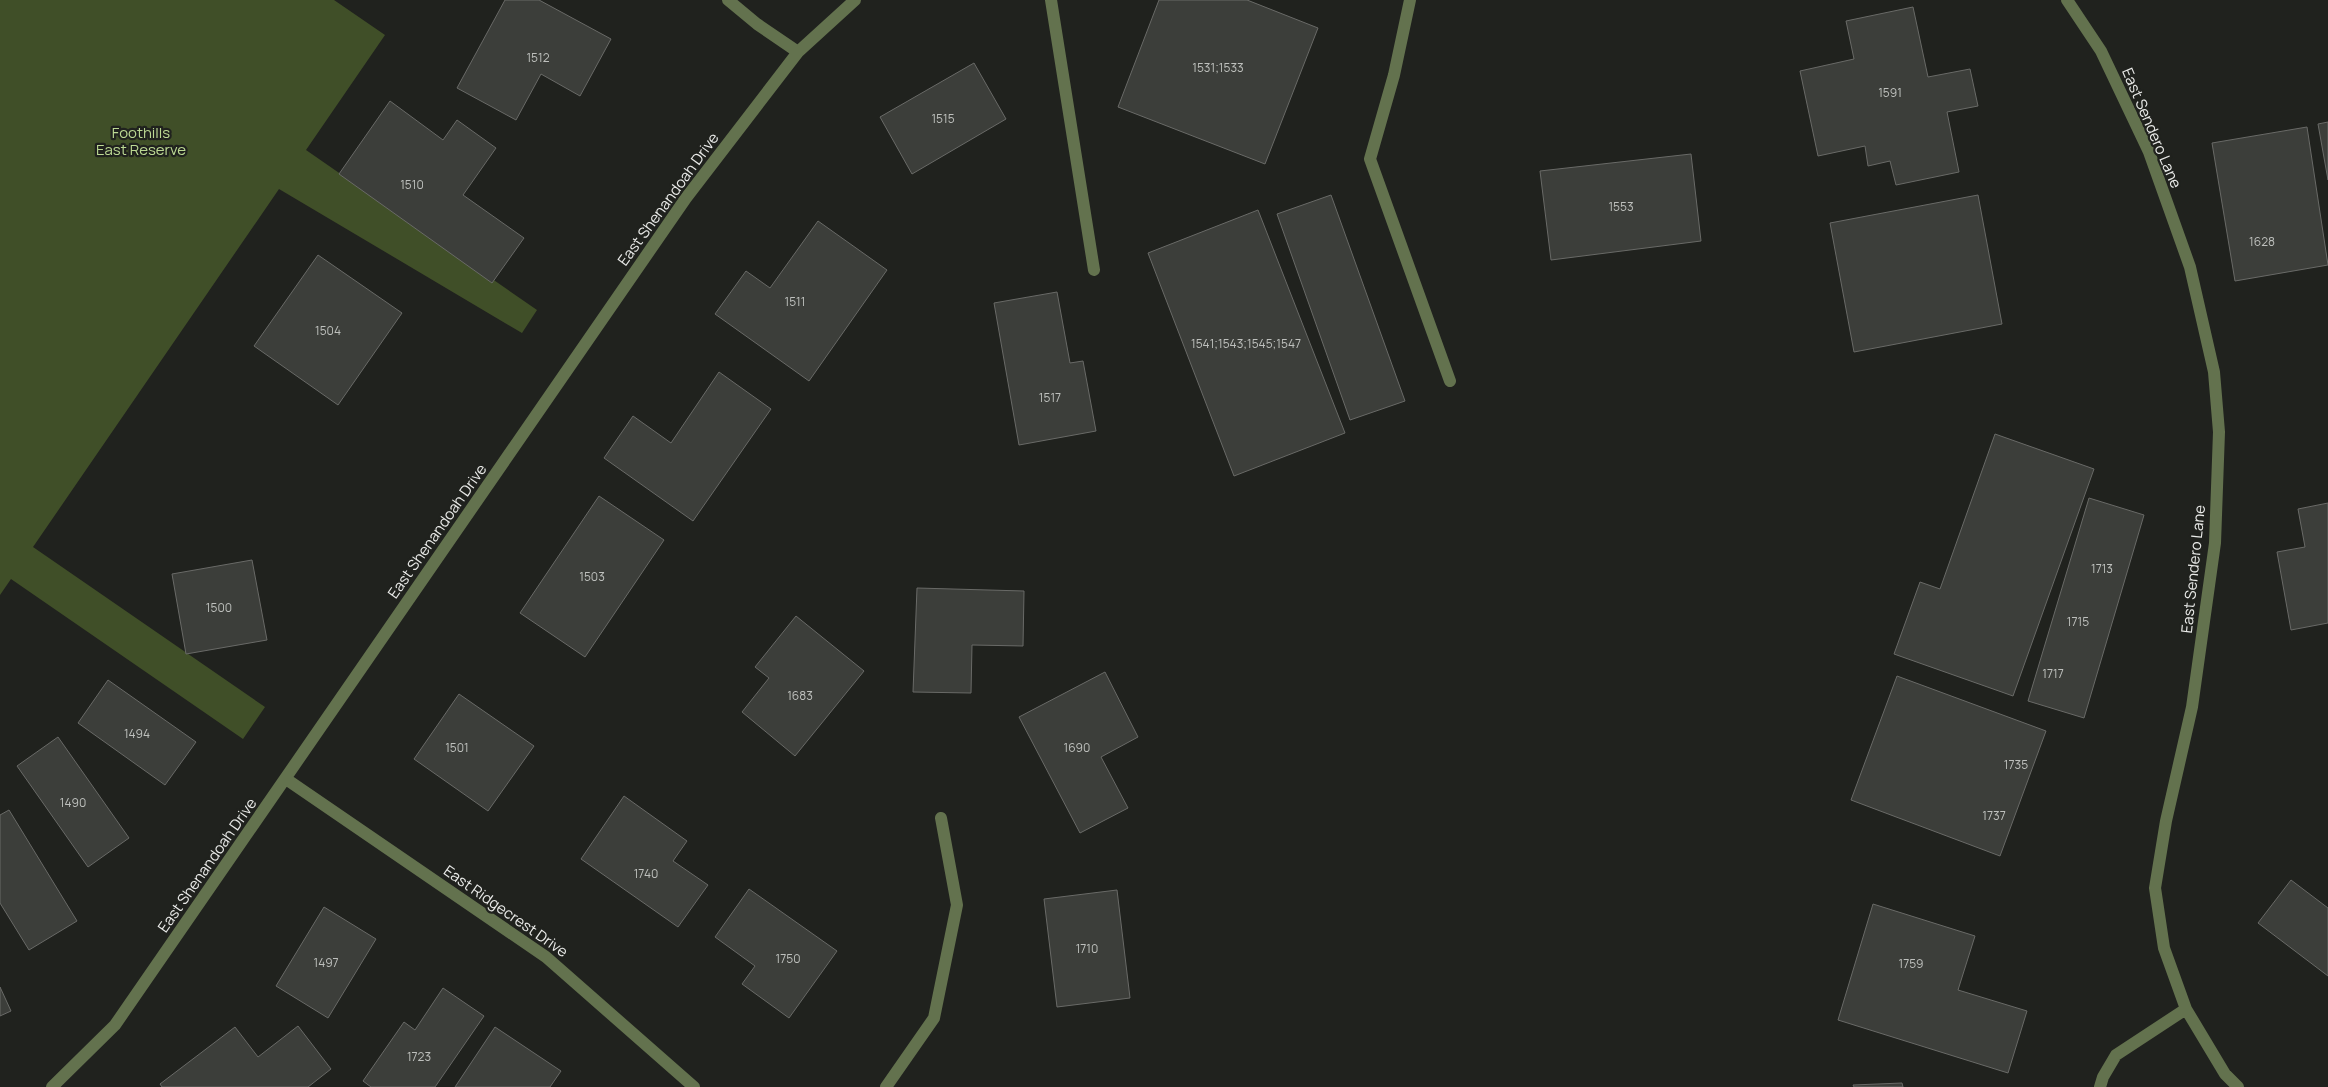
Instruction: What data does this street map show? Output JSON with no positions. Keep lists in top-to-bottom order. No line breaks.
{"streets":{"street":["East Sendero Lane","East Shenandoah Drive","East Ridgecrest Drive"]},"crossings":[["East Shenandoah Drive","East Ridgecrest Drive"]],"parks":["Foothills East Reserve"],"house_numbers":["1512","1531;1533","1591","1515","1510","1553","1628","1511","1504","1541;1543;1545;1547","1517","1713","1503","1500","1715","1717","1683","1494","1501","1690","1735","1490","1737","1740","1710","1750","1497","1759","1723"]}
